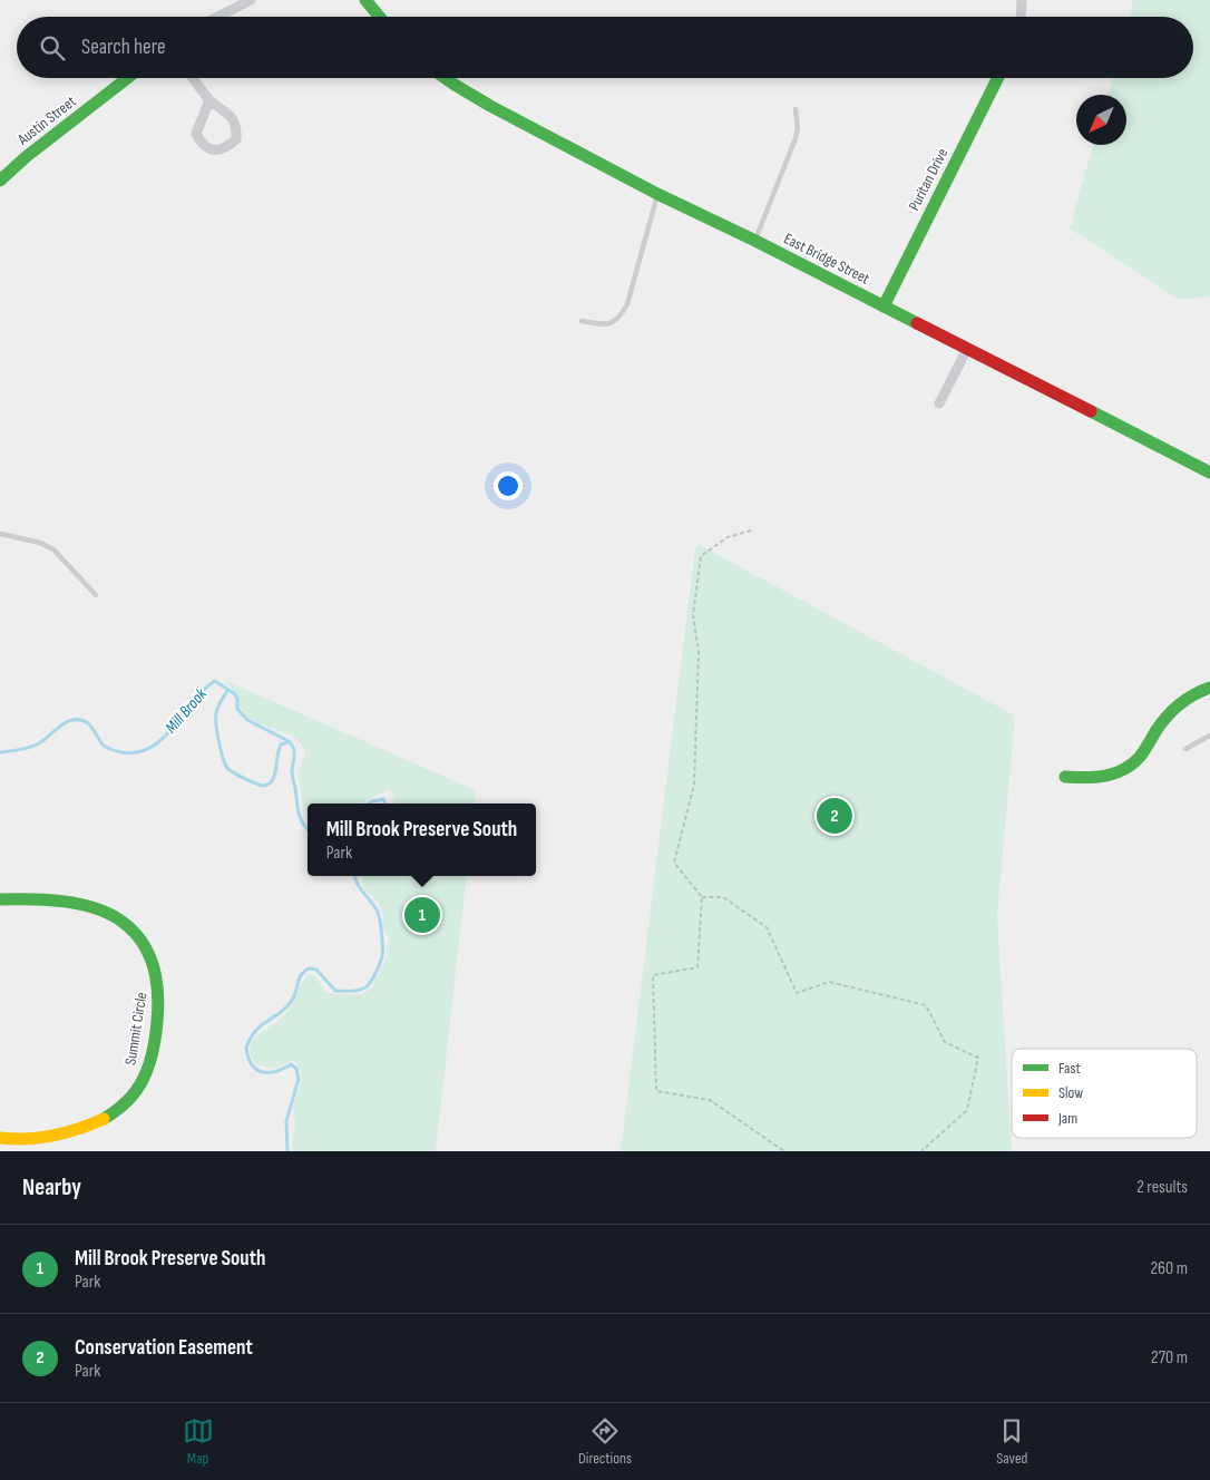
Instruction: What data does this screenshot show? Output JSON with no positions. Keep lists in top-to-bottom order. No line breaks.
{"streets":{"street":["Austin Street","Puritan Drive","East Bridge Street","Summit Circle"]},"crossings":[["Puritan Drive","East Bridge Street"]],"water":["Mill Brook"],"legend":["Fast","Slow","Jam"],"north":"bottom left","page":{"search":"Search here","pins":["2","1"],"popup":["Mill Brook Preserve South","Park"],"heading":["Nearby","2 results"],"list":[{"mark":"1","name":"Mill Brook Preserve South","note":"Park","value":"260 m"},{"mark":"2","name":"Conservation Easement","note":"Park","value":"270 m"}],"nav":["Map","Directions","Saved"]}}
